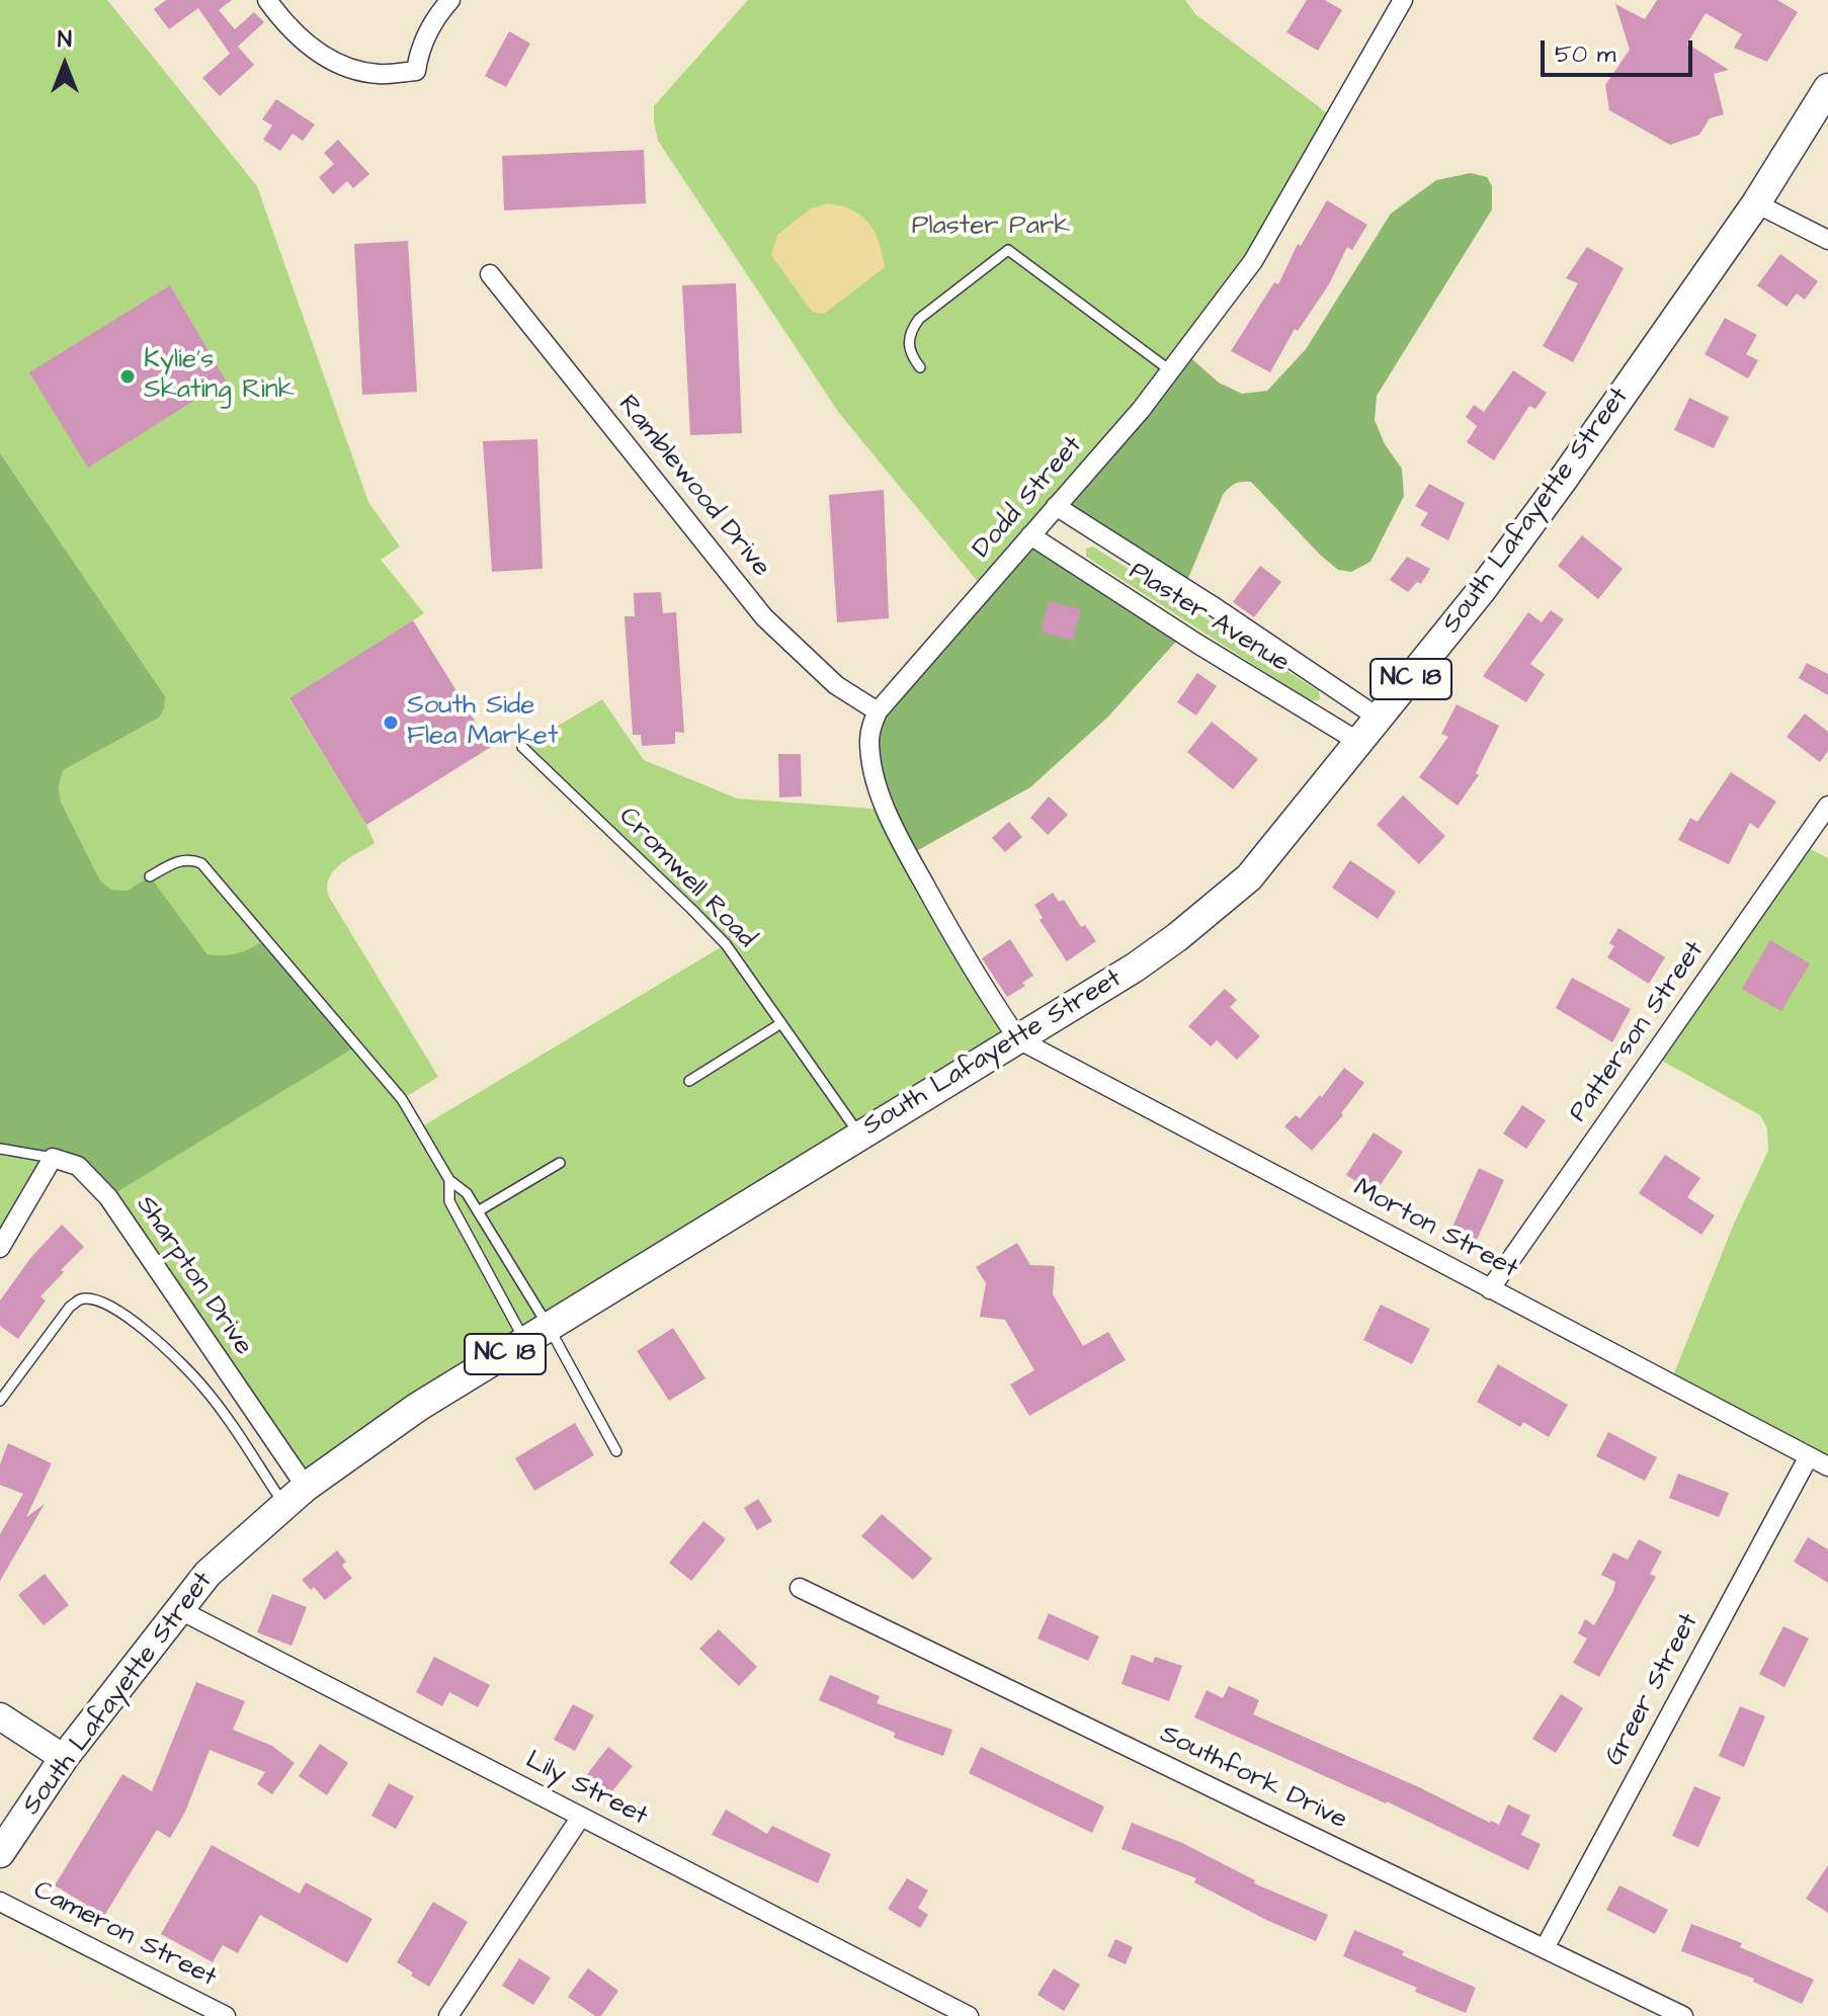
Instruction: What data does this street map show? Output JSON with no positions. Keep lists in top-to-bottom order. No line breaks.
{"streets":{"main road":["South Lafayette Street","NC 18"],"street":["Ramblewood Drive","Dodd Street","Plaster Avenue","Patterson Street","Morton Street","Sharpton Drive","Greer Street","Southfork Drive","Lily Street","Cameron Street"],"lane":["Cromwell Road"]},"crossings":[["Ramblewood Drive","Dodd Street"],["Dodd Street","Plaster Avenue"],["South Lafayette Street","Plaster Avenue"],["South Lafayette Street","Cromwell Road"],["South Lafayette Street","Morton Street"],["South Lafayette Street","Sharpton Drive"],["South Lafayette Street","Lily Street"],["Patterson Street","Morton Street"],["Morton Street","Greer Street"],["Greer Street","Southfork Drive"]],"parks":["Plaster Park"],"places":["Kylie’s Skating Rink","South Side Flea Market"],"scale_bar":"50 m","north":"top"}
